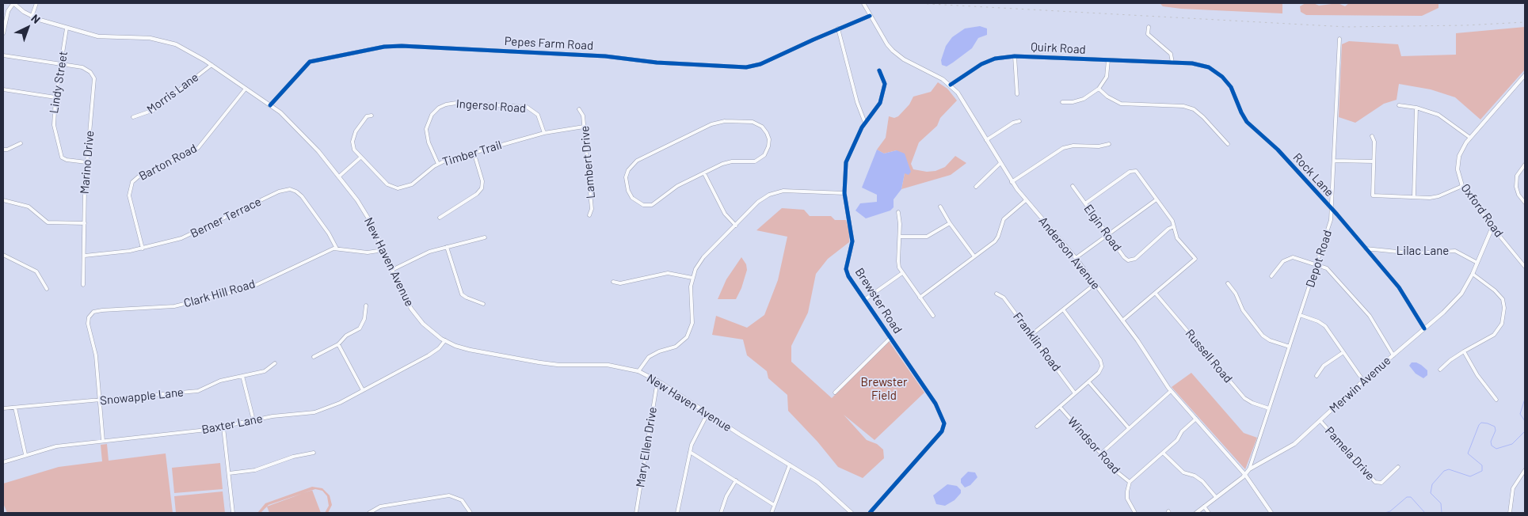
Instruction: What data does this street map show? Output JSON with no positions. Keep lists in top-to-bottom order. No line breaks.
{"streets":{"main road":["Oxford Road","Anderson Avenue","New Haven Avenue","Merwin Avenue"],"street":["Pepes Farm Road","Quirk Road","Lindy Street","Morris Lane","Ingersol Road","Timber Trail","Marino Drive","Barton Road","Lambert Drive","Rock Lane","Berner Terrace","Elgin Road","Lilac Lane","Depot Road","Clark Hill Road","Brewster Road","Franklin Road","Russell Road","Snowapple Lane","Baxter Lane","Windsor Road","Mary Ellen Drive","Pamela Drive"]},"crossings":[["Pepes Farm Road","Anderson Avenue"],["Pepes Farm Road","New Haven Avenue"],["Quirk Road","Rock Lane"],["Quirk Road","Anderson Avenue"],["Lindy Street","Marino Drive"],["Lindy Street","New Haven Avenue"],["Morris Lane","New Haven Avenue"],["Ingersol Road","Timber Trail"],["Timber Trail","Lambert Drive"],["Marino Drive","Berner Terrace"],["Barton Road","Berner Terrace"],["Barton Road","New Haven Avenue"],["Rock Lane","Lilac Lane"],["Rock Lane","Depot Road"],["Rock Lane","Merwin Avenue"],["Oxford Road","Merwin Avenue"],["Berner Terrace","Clark Hill Road"],["Lilac Lane","Merwin Avenue"],["Anderson Avenue","Merwin Avenue"],["Depot Road","Russell Road"],["Depot Road","Merwin Avenue"],["New Haven Avenue","Clark Hill Road"],["New Haven Avenue","Baxter Lane"],["New Haven Avenue","Mary Ellen Drive"],["Clark Hill Road","Snowapple Lane"],["Merwin Avenue","Pamela Drive"]],"parks":["Brewster Field"],"north":"top right"}
